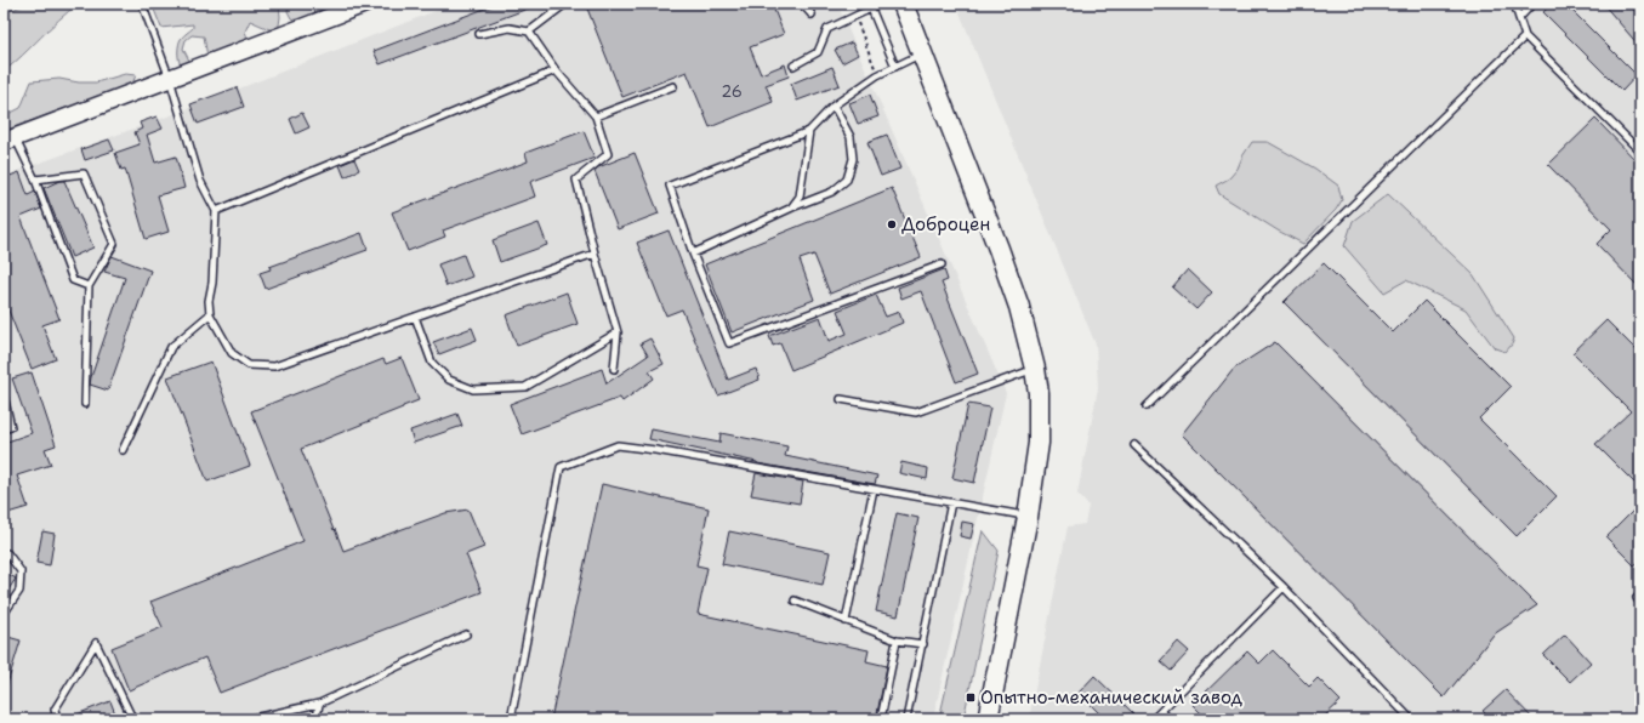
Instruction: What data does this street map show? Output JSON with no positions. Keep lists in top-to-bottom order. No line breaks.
{"places":{"other":["Доброцен"],"transit":["Опытно-механический завод"]},"house_numbers":["26"]}
